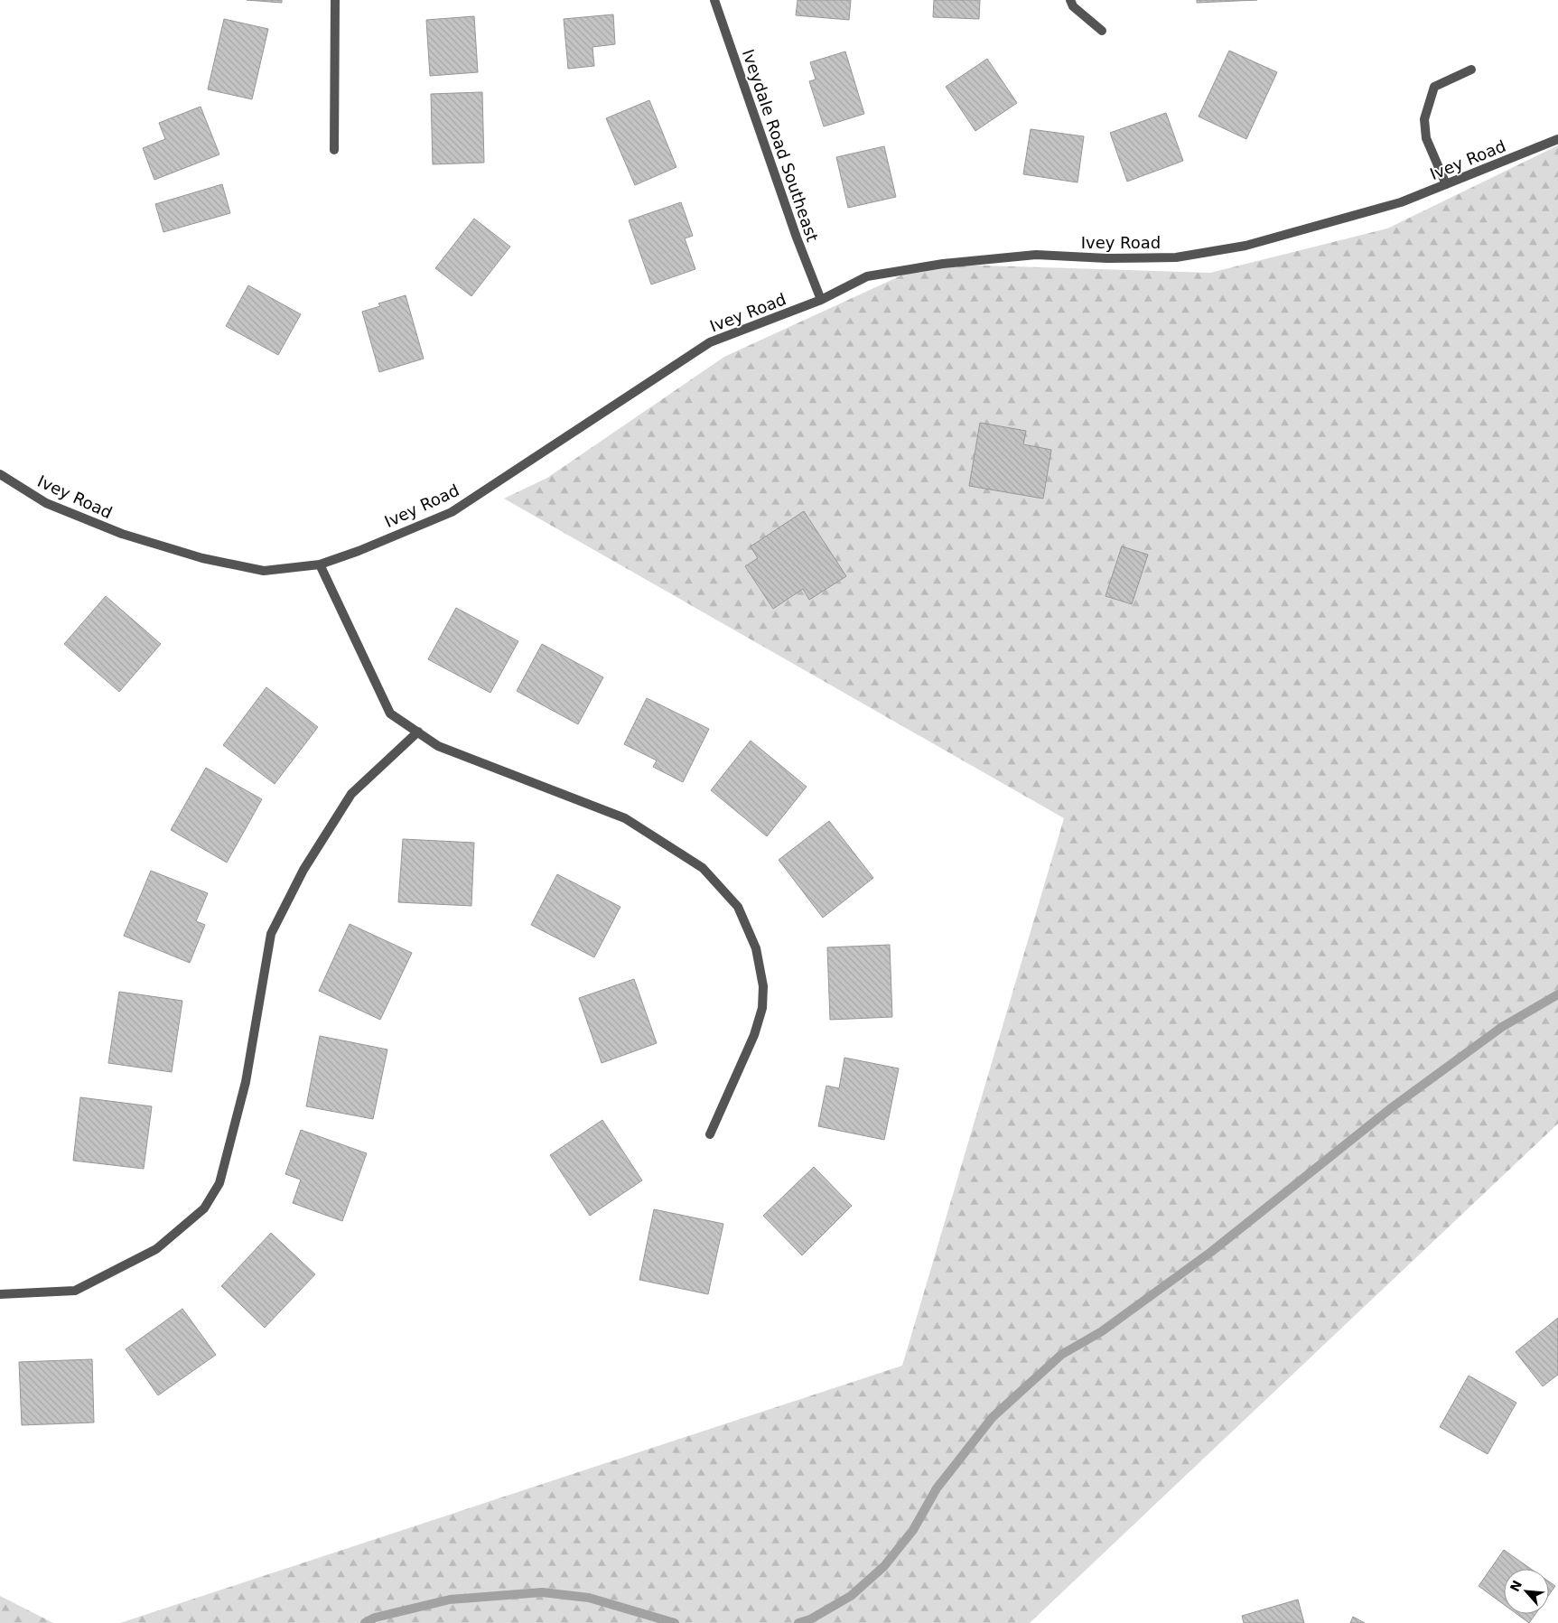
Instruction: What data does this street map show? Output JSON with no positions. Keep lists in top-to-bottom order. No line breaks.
{"streets":{"street":["Iveydale Road Southeast","Ivey Road"]},"crossings":[["Iveydale Road Southeast","Ivey Road"]],"north":"top left"}
